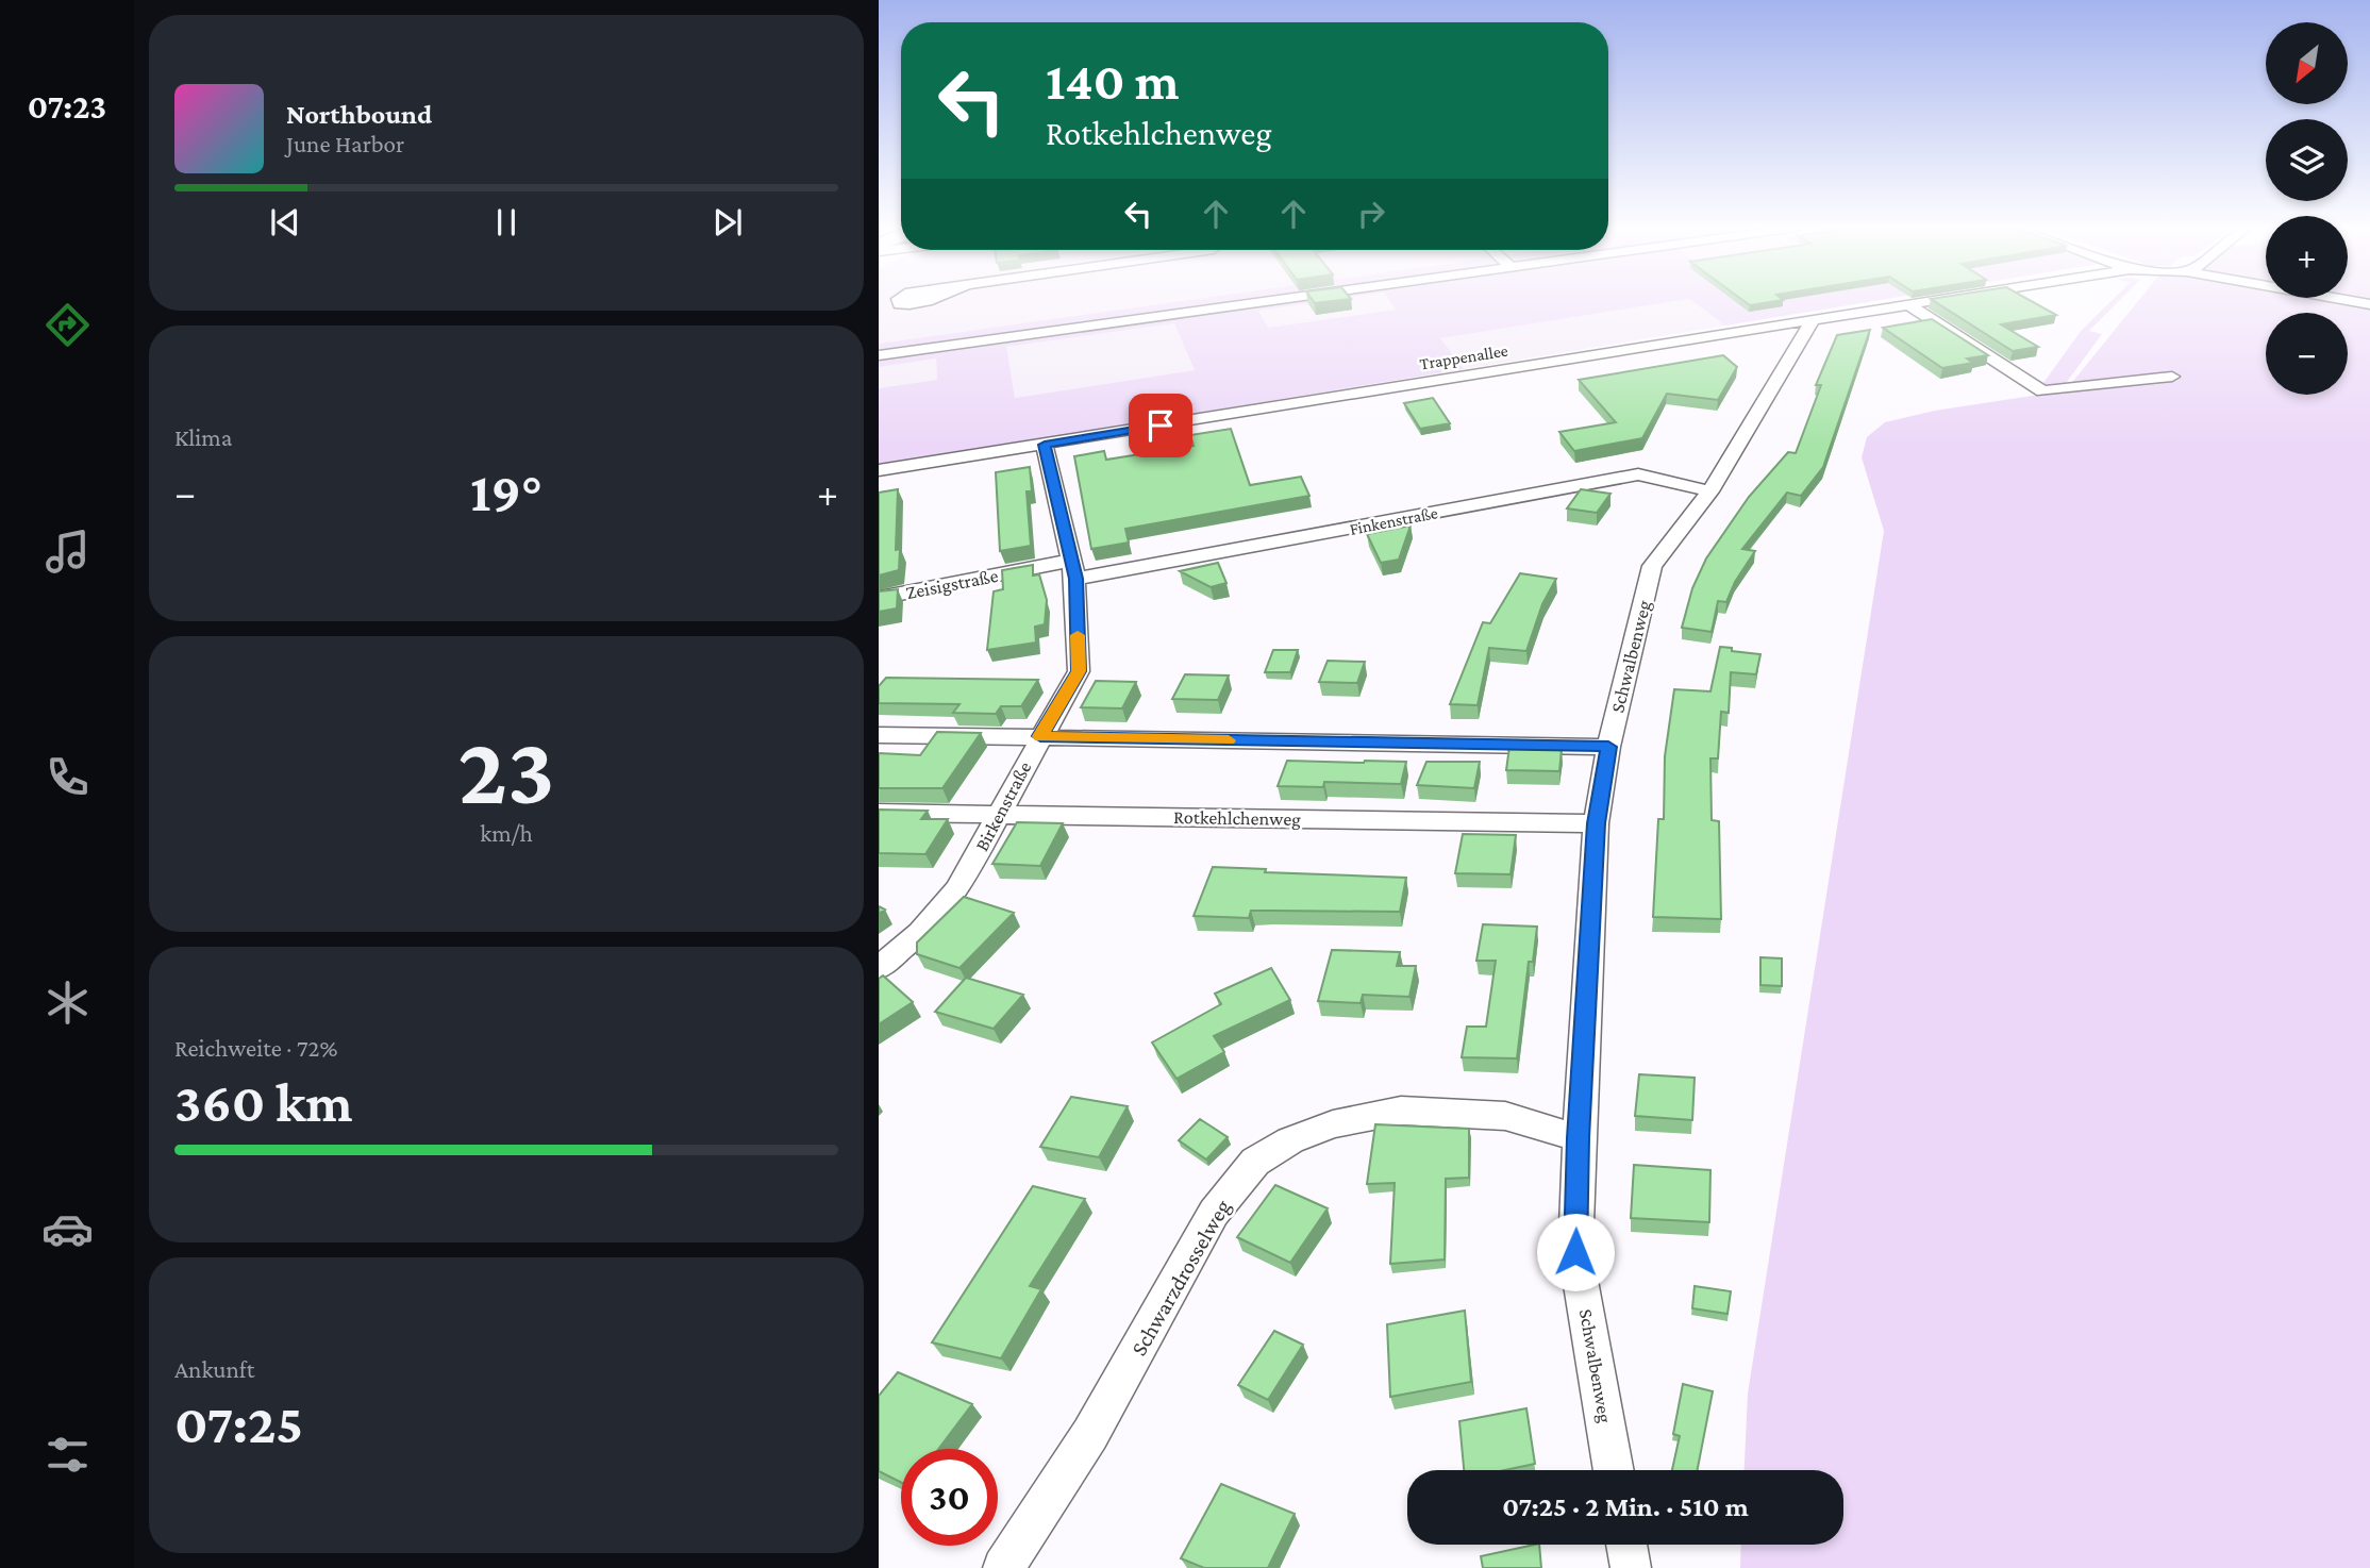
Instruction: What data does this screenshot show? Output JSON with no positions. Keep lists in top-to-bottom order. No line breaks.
{"streets":{"street":["Trappenallee","Finkenstraße","Zeisigstraße","Schwalbenweg","Birkenstraße","Rotkehlchenweg","Schwarzdrosselweg"]},"crossings":[["Trappenallee","Schwalbenweg"],["Trappenallee","Birkenstraße"],["Finkenstraße","Zeisigstraße"],["Finkenstraße","Schwalbenweg"],["Finkenstraße","Birkenstraße"],["Zeisigstraße","Birkenstraße"],["Schwalbenweg","Rotkehlchenweg"],["Schwalbenweg","Schwarzdrosselweg"],["Birkenstraße","Rotkehlchenweg"]],"north":"bottom left","page":{"tabs":"07:23","map_buttons":["+","−"],"turn":["140 m","Rotkehlchenweg"],"song":["Northbound","June Harbor"],"tile":["Klima",["23","km/h"],["Reichweite · 72%","360 km"],["Ankunft","07:25"]],"heat":["−","19°","+"],"limit":"30","trip":"07:25 · 2 Min. · 510 m"}}
